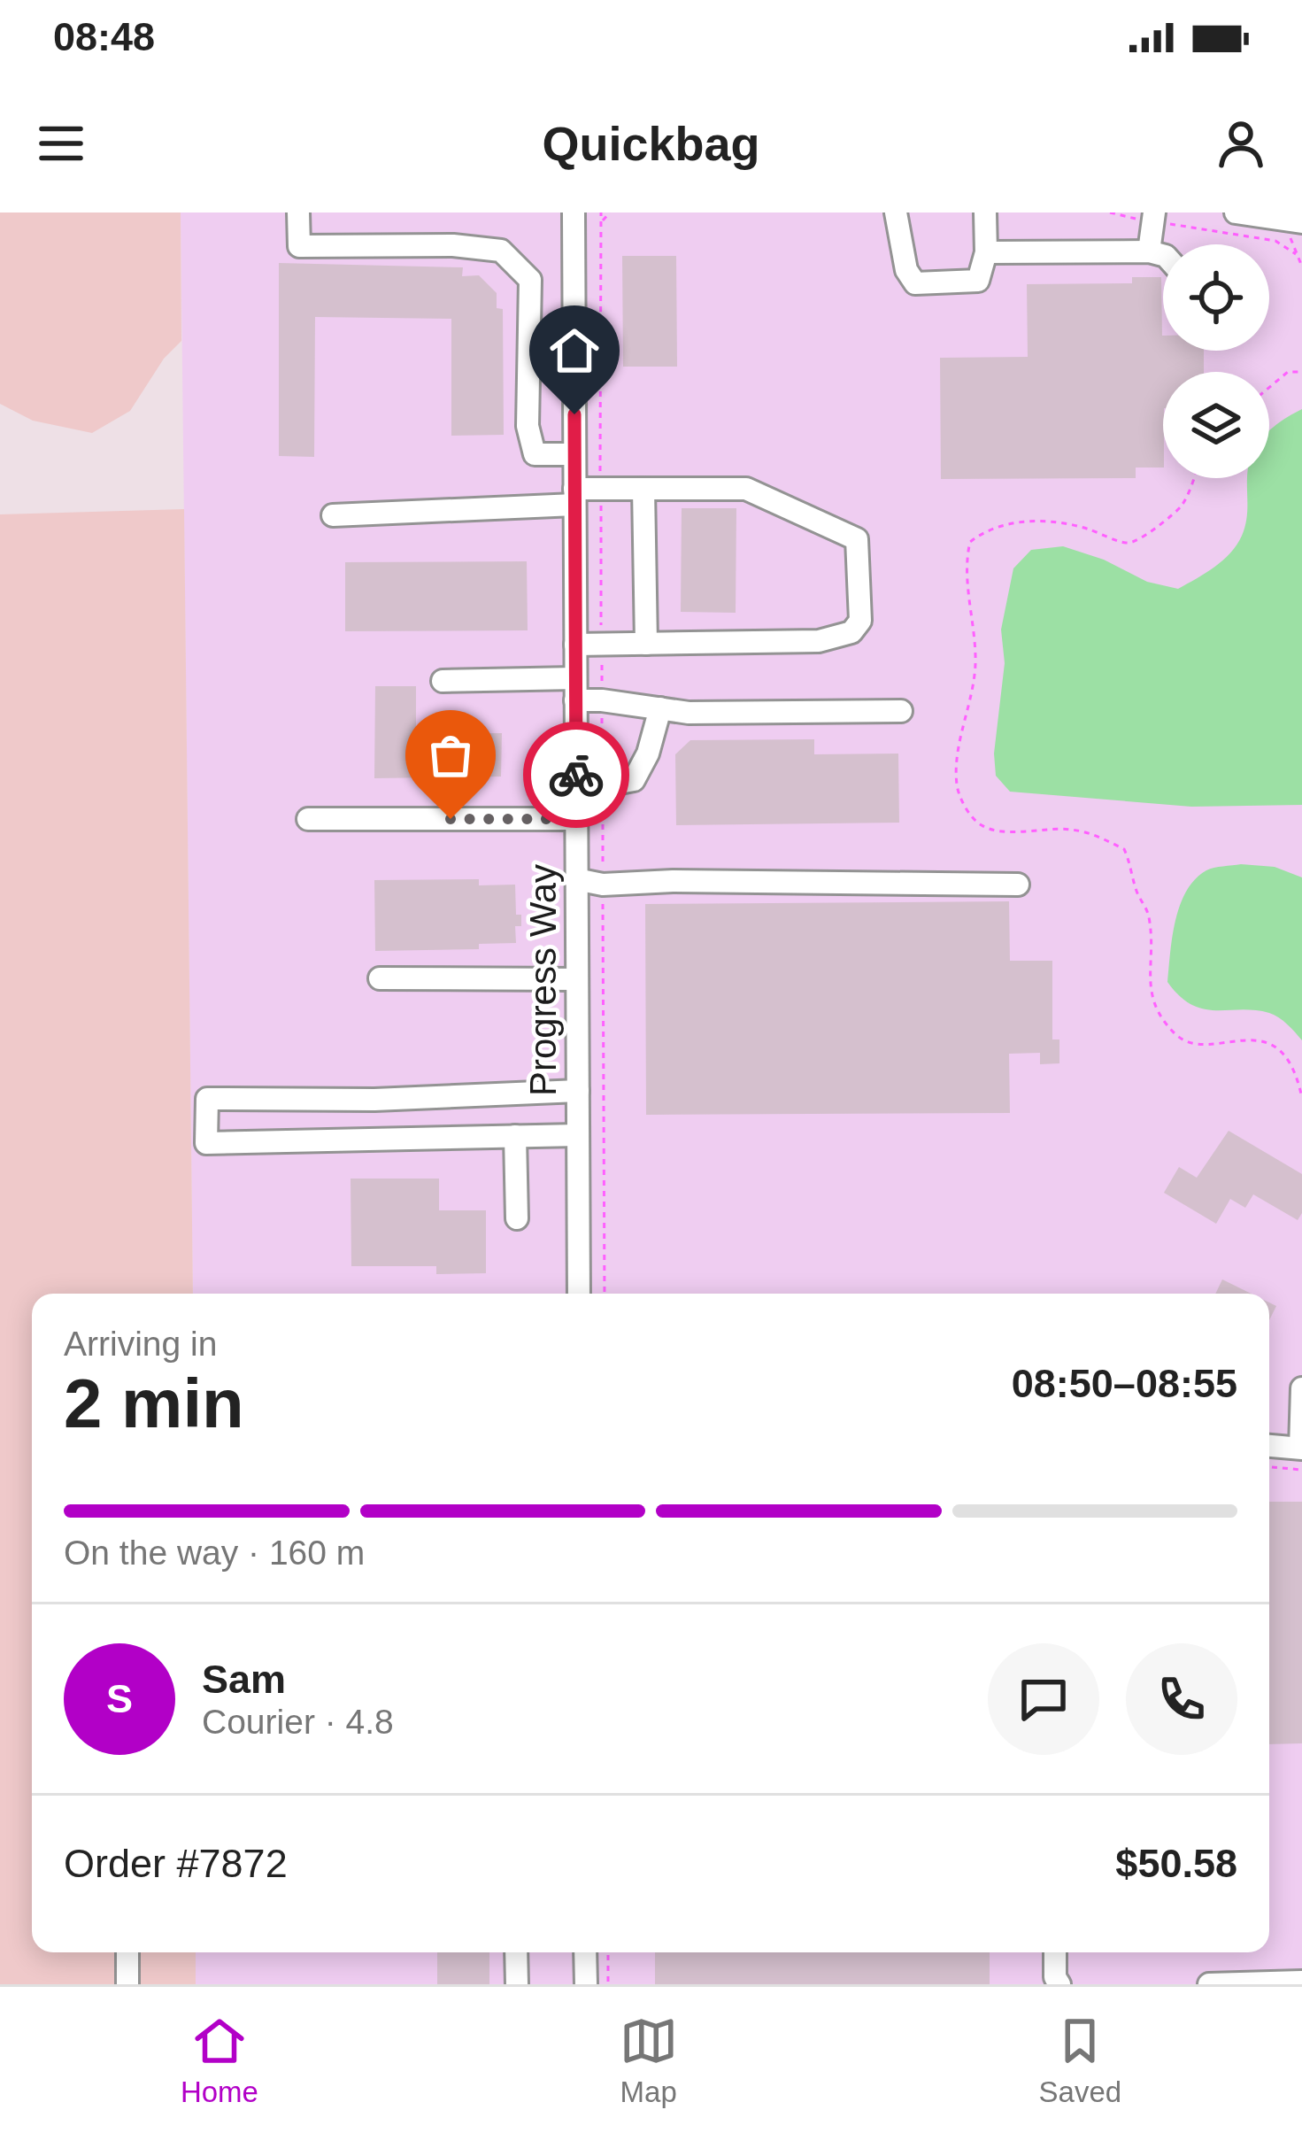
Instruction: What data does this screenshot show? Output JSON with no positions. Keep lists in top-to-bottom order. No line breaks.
{"streets":{"street":["Progress Way"]},"page":{"status":"08:48","header":"Quickbag","heading":["2 min","Arriving in","08:50–08:55"],"panel":["Sam","Courier · 4.8","Order #7872","$50.58"],"bar":"On the way · 160 m","round":"S","tabs":["Home","Map","Saved"]}}
